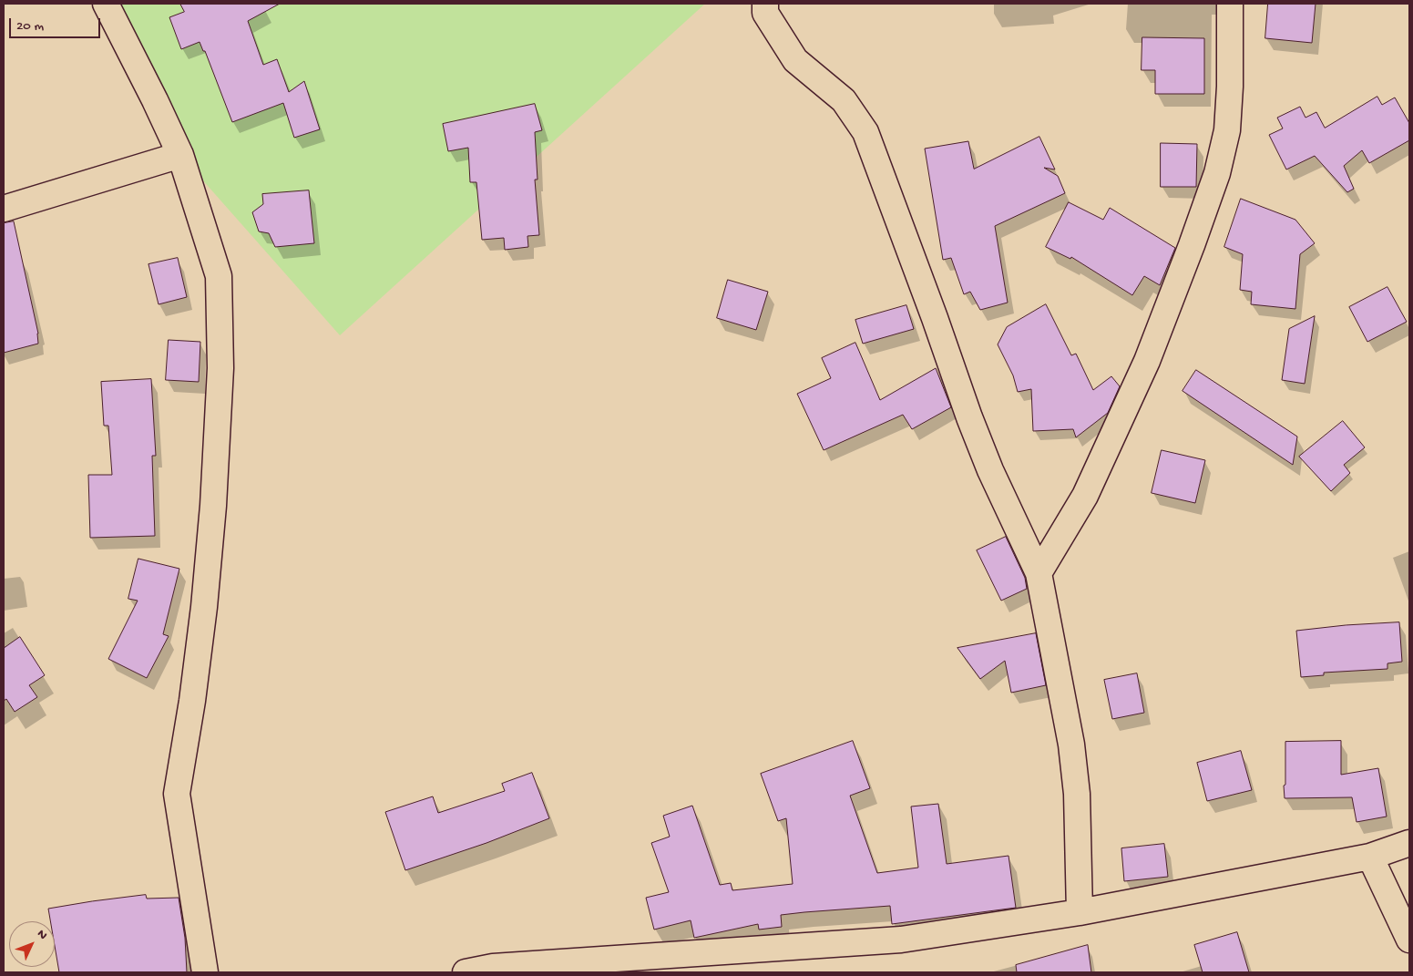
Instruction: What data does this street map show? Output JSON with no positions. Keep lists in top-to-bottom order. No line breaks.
{"scale_bar":"20 m","north":"top right"}
